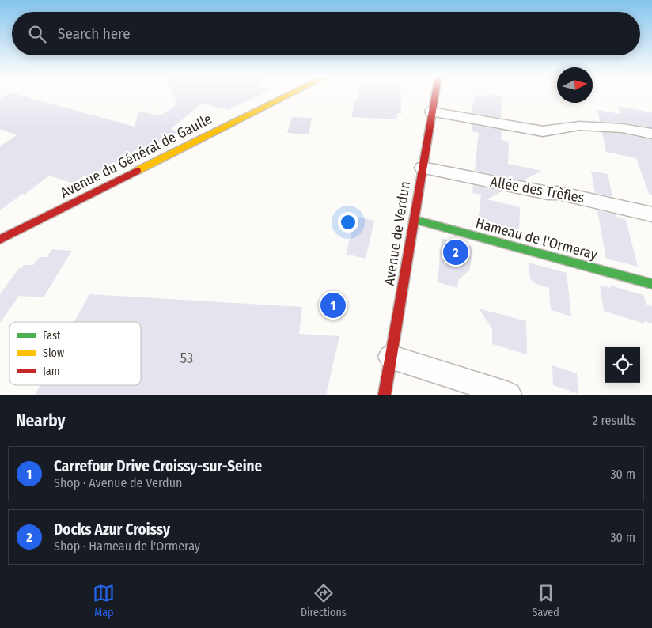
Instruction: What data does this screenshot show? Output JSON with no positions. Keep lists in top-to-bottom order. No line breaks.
{"streets":{"street":["Avenue du Général de Gaulle","Allée des Trèfles","Avenue de Verdun","Hameau de l'Ormeray"]},"crossings":[["Allée des Trèfles","Avenue de Verdun"],["Avenue de Verdun","Hameau de l'Ormeray"]],"house_numbers":["53"],"legend":["Fast","Slow","Jam"],"north":"right","page":{"search":"Search here","pins":["2","1"],"heading":["Nearby","2 results"],"list":[{"mark":"1","name":"Carrefour Drive Croissy-sur-Seine","note":"Shop · Avenue de Verdun","value":"30 m"},{"mark":"2","name":"Docks Azur Croissy","note":"Shop · Hameau de l'Ormeray","value":"30 m"}],"nav":["Map","Directions","Saved"]}}
